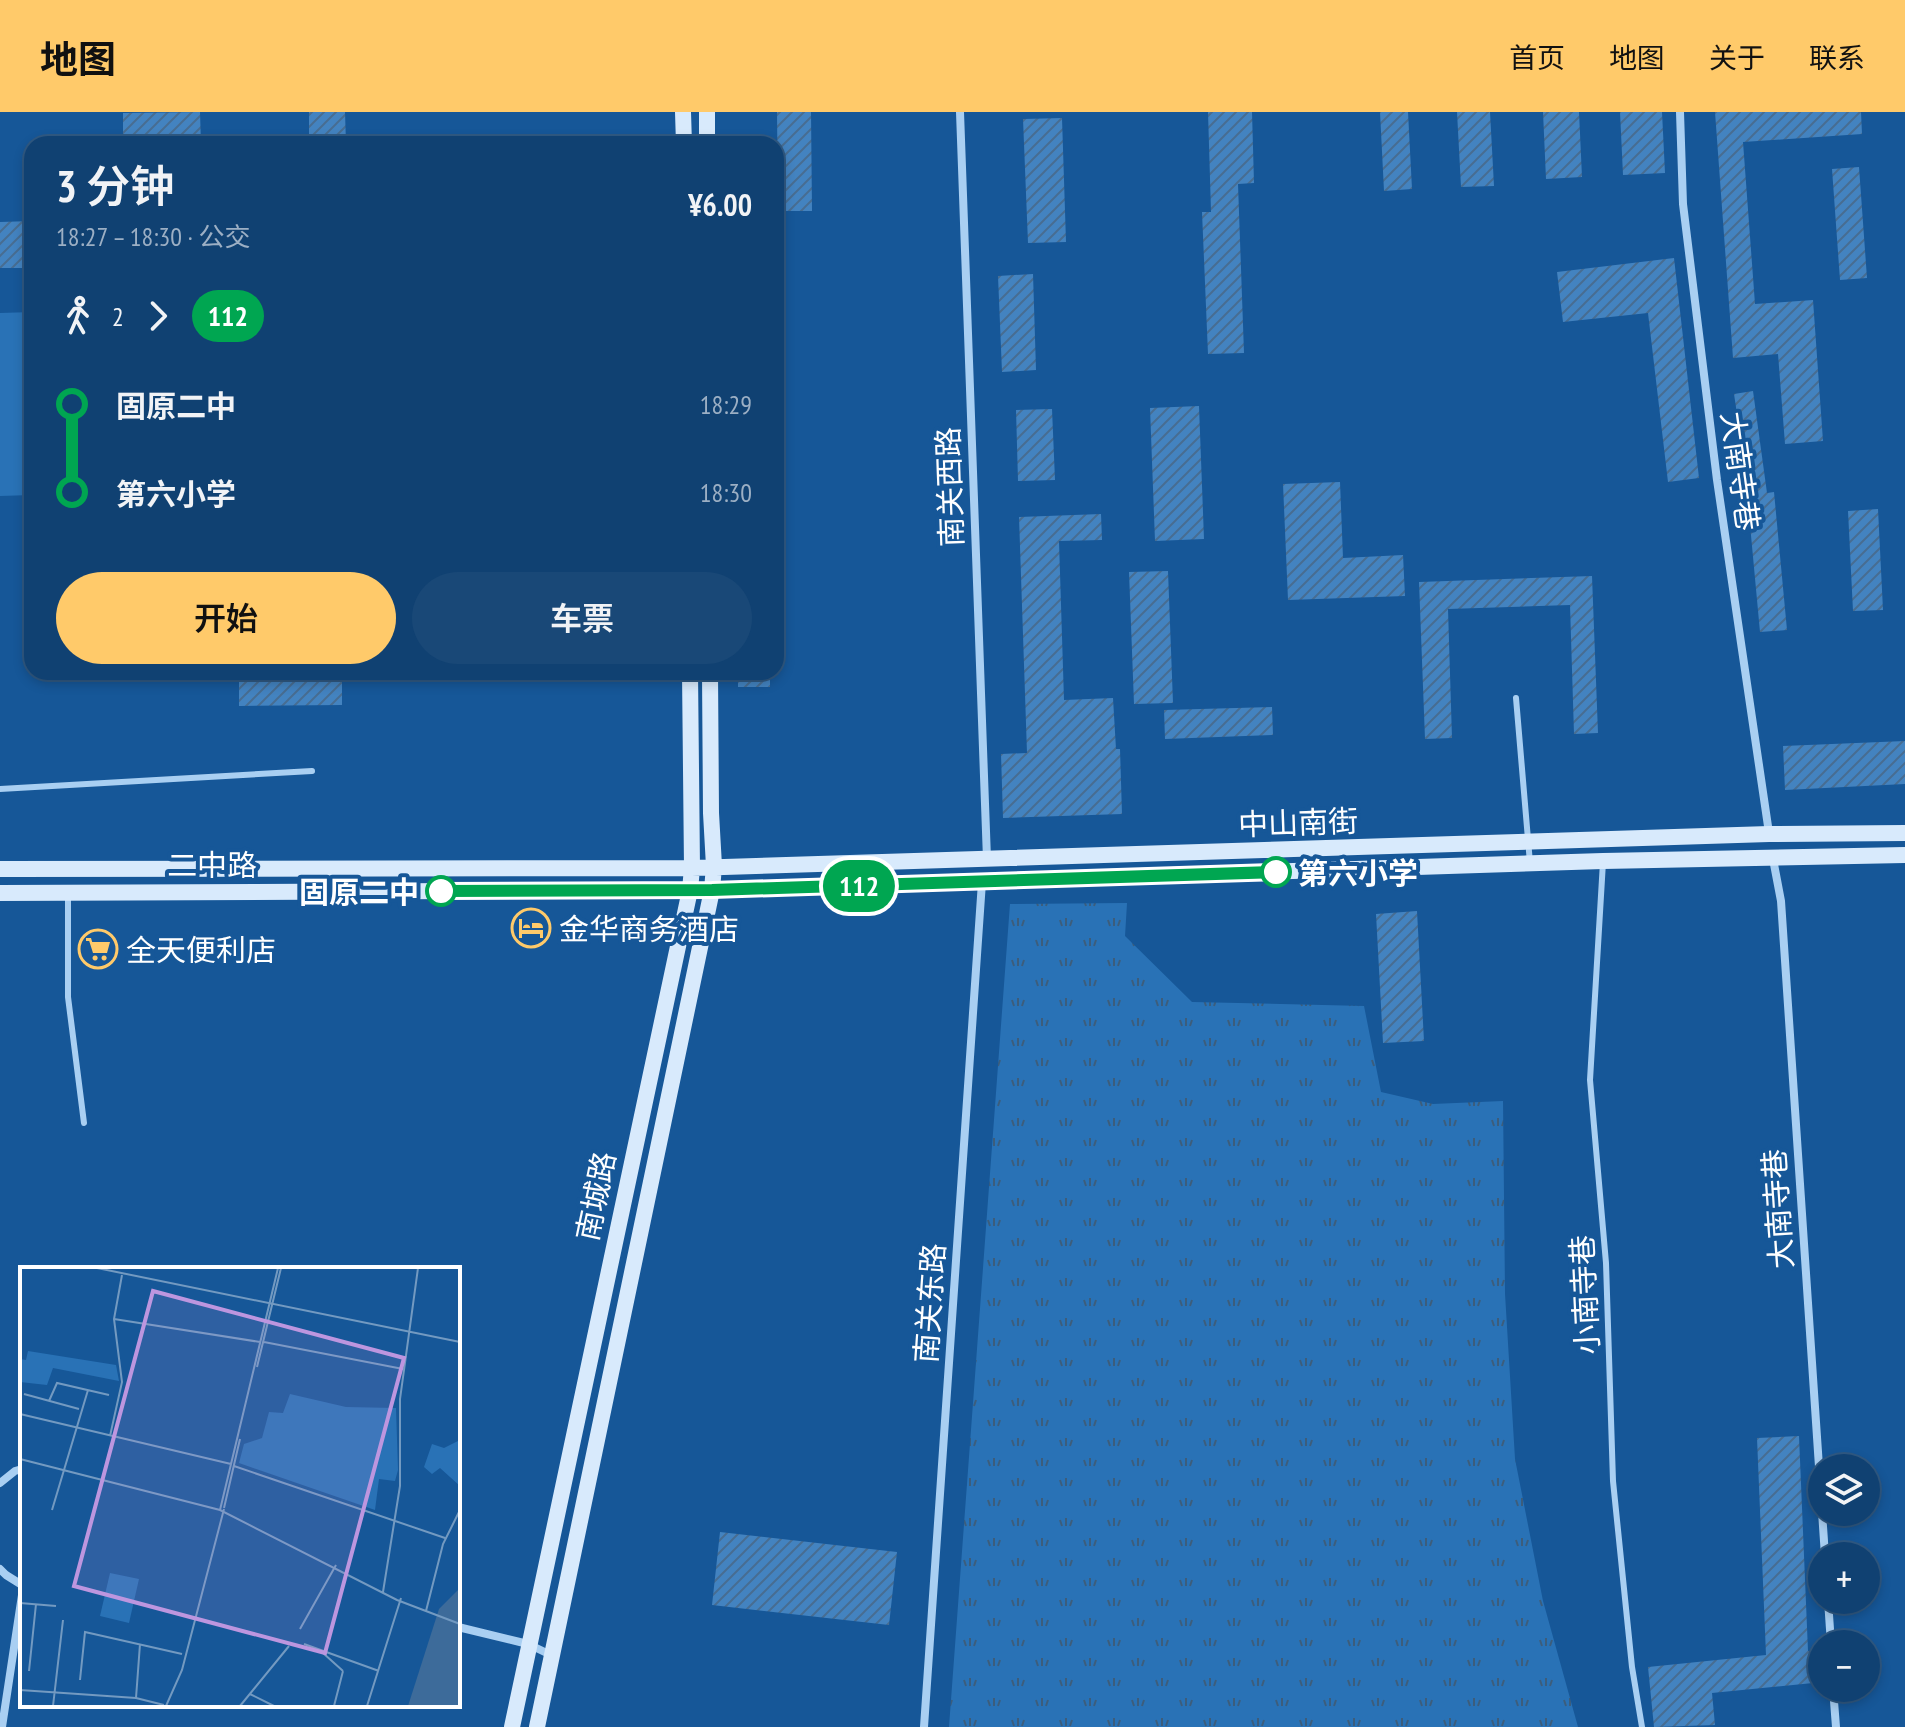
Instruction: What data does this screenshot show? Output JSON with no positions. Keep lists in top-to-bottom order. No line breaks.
{"streets":{"main road":["中山南街","二中路","南城路"],"street":["大南寺巷","南关西路","南关东路"],"lane":["小南寺巷"]},"crossings":[["大南寺巷","中山南街"],["南关西路","中山南街"],["中山南街","二中路"],["中山南街","南城路"],["中山南街","小南寺巷"],["中山南街","南关东路"],["二中路","南城路"]],"places":{"other":["第六小学","固原二中"],"hotel":["金华商务酒店"],"supermarket":["全天便利店"]},"lines":["bus line 112"],"page":{"header":"地图","nav":["首页","地图","关于","联系"],"on_map":"112","heading":["3 分钟","18:27 – 18:30 · 公交","¥6.00"],"legs":["2","112"],"list":[{"name":"固原二中","value":"18:29"},{"name":"第六小学","value":"18:30"}],"buttons":["开始","车票"],"map_buttons":["+","−"]}}
